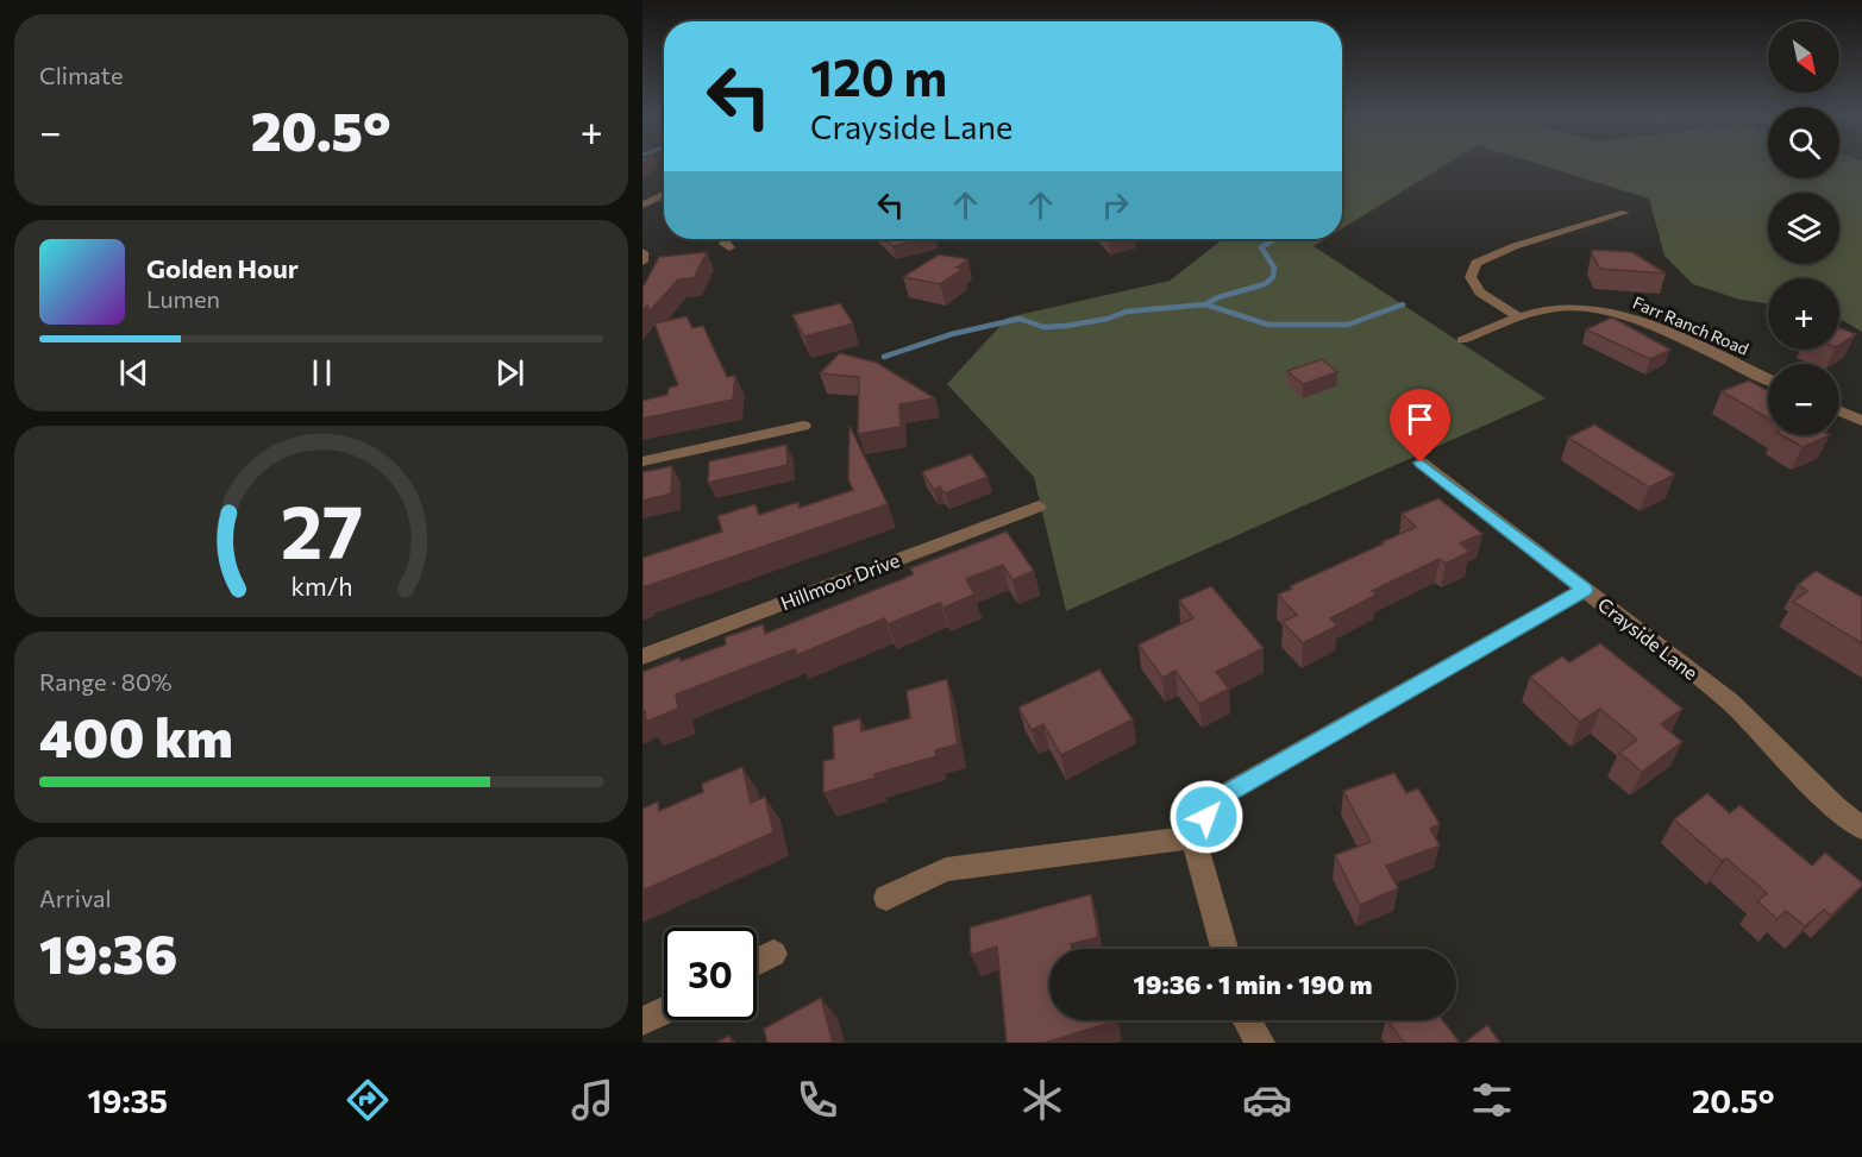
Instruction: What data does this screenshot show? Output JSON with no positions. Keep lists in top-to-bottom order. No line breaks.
{"streets":{"street":["Farr Ranch Road","Hillmoor Drive","Crayside Lane"]},"north":"bottom right","page":{"tile":["Climate",["Range · 80%","400 km"],["Arrival","19:36"]],"map_buttons":["+","−"],"turn":["120 m","Crayside Lane"],"heat":["−","20.5°","+"],"song":["Golden Hour","Lumen"],"limit":"30","trip":"19:36 · 1 min · 190 m","tabs":["19:35","20.5°"],"gauge":["27","km/h"]}}
